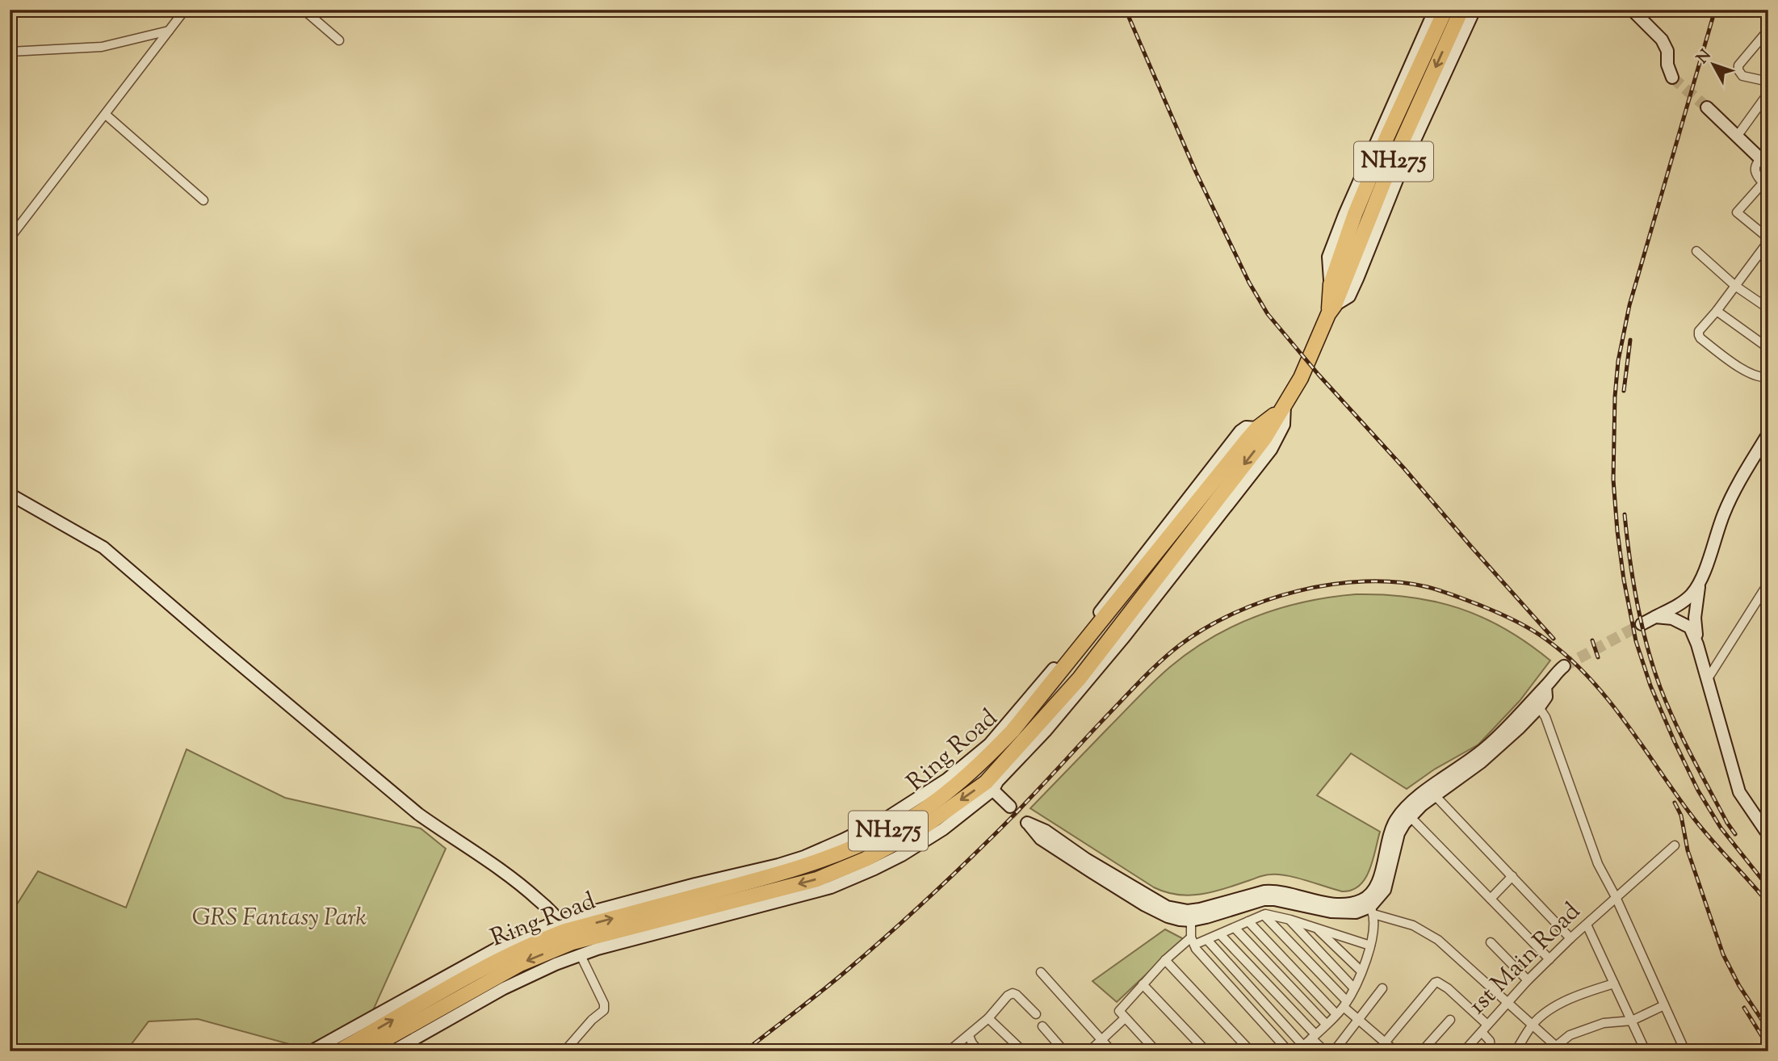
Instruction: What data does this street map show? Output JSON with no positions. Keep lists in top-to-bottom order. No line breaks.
{"streets":{"highway":["NH275","Ring Road"],"street":["1st Main Road"]},"parks":["GRS Fantasy Park"],"north":"top left"}
